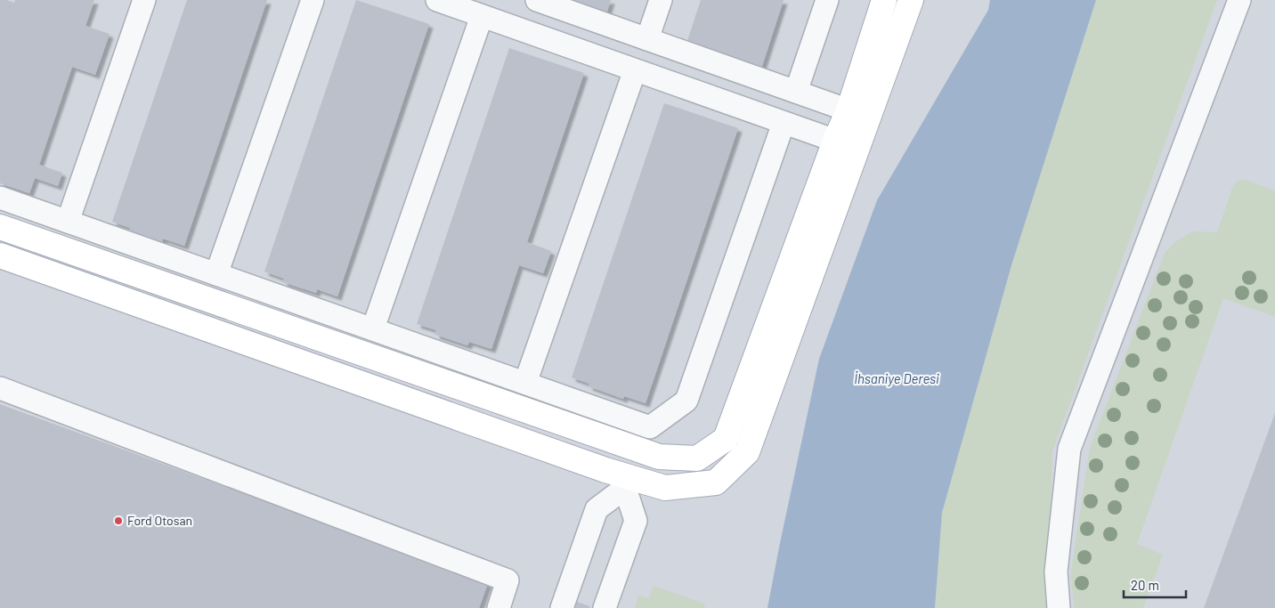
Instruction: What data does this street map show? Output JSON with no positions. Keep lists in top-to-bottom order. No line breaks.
{"water":["İhsaniye Deresi"],"places":["Ford Otosan"],"scale_bar":"20 m"}
